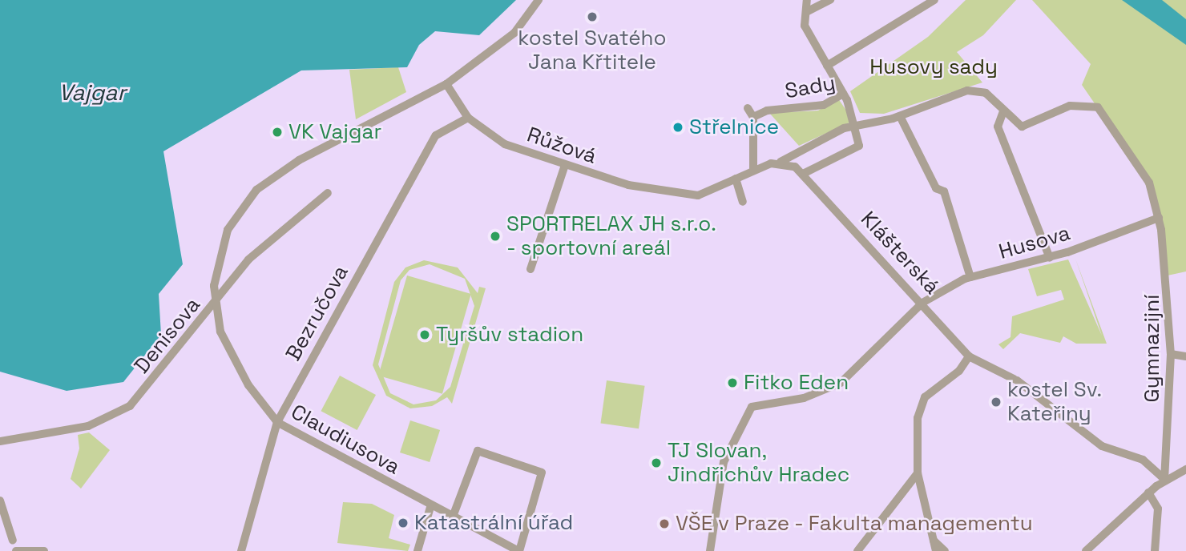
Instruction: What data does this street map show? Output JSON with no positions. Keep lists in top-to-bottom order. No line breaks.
{"streets":{"street":["Sady","Růžová","Husova","Klášterská","Bezručova","Denisova","Gymnazijní","Claudiusova"]},"crossings":[["Růžová","Bezručova"],["Husova","Klášterská"],["Husova","Gymnazijní"],["Bezručova","Claudiusova"],["Denisova","Claudiusova"]],"water":["Vajgar"],"parks":["Husovy sady"],"places":["kostel Svatého Jana Křtitele","Střelnice","VK Vajgar","SPORTRELAX JH s.r.o. - sportovní areál","Tyršův stadion","Fitko Eden","kostel Sv. Kateřiny","TJ Slovan, Jindřichův Hradec","Katastrální úřad","VŠE v Praze - Fakulta managementu"]}
